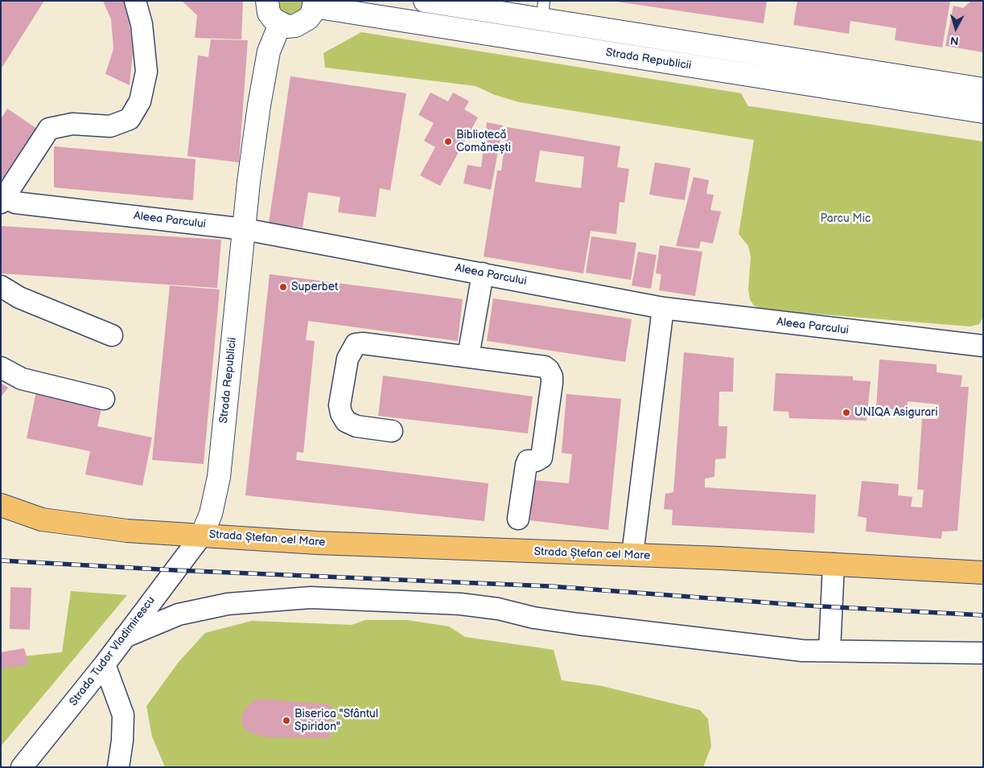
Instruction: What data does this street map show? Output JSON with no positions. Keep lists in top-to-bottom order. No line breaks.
{"streets":{"main road":["Strada Ștefan cel Mare"],"street":["Strada Republicii","Aleea Parcului","Strada Tudor Vladimirescu"]},"crossings":[["Strada Republicii","Aleea Parcului"],["Strada Republicii","Strada Ștefan cel Mare"],["Strada Republicii","Strada Tudor Vladimirescu"],["Strada Ștefan cel Mare","Strada Tudor Vladimirescu"]],"parks":["Parcu Mic"],"places":["Bibliotecă Comănești","Superbet","UNIQA Asigurari","Biserica \"Sfântul Spiridon\""],"north":"bottom"}
